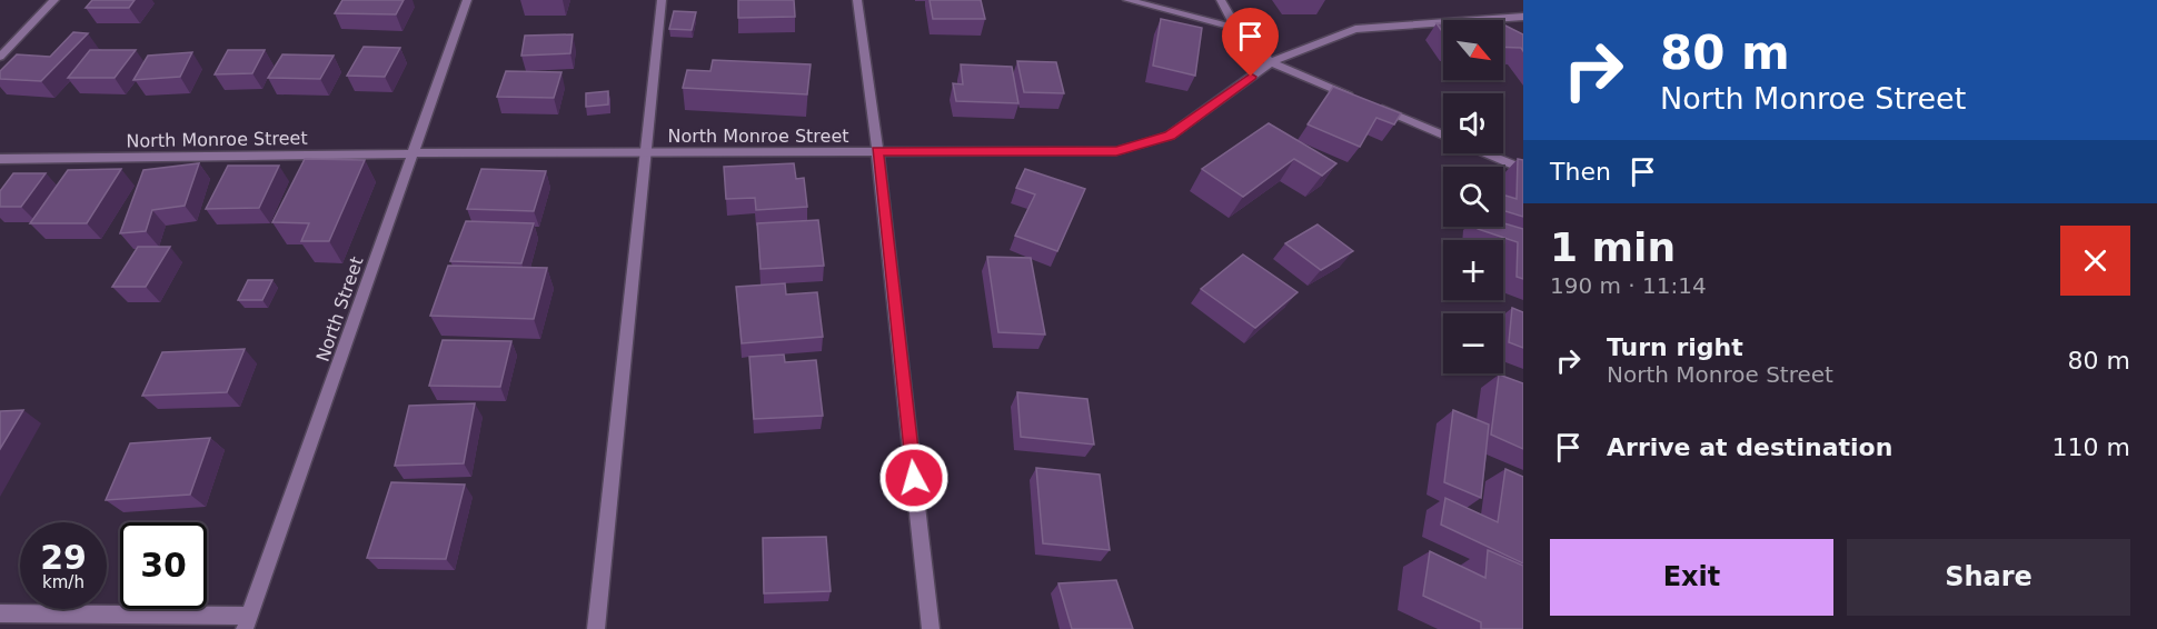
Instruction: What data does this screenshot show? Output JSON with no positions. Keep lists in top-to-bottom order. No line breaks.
{"streets":{"street":["North Monroe Street","North Street"]},"crossings":[["North Monroe Street","North Street"]],"north":"bottom right","page":{"turn":["80 m","North Monroe Street"],"map_buttons":["+","−"],"then":"Then","heading":["1 min","190 m · 11:14"],"list":[{"name":"Turn right","note":"North Monroe Street","value":"80 m"},{"name":"Arrive at destination","value":"110 m"}],"speed":"29 km/h","limit":"30","buttons":["Exit","Share"]}}
